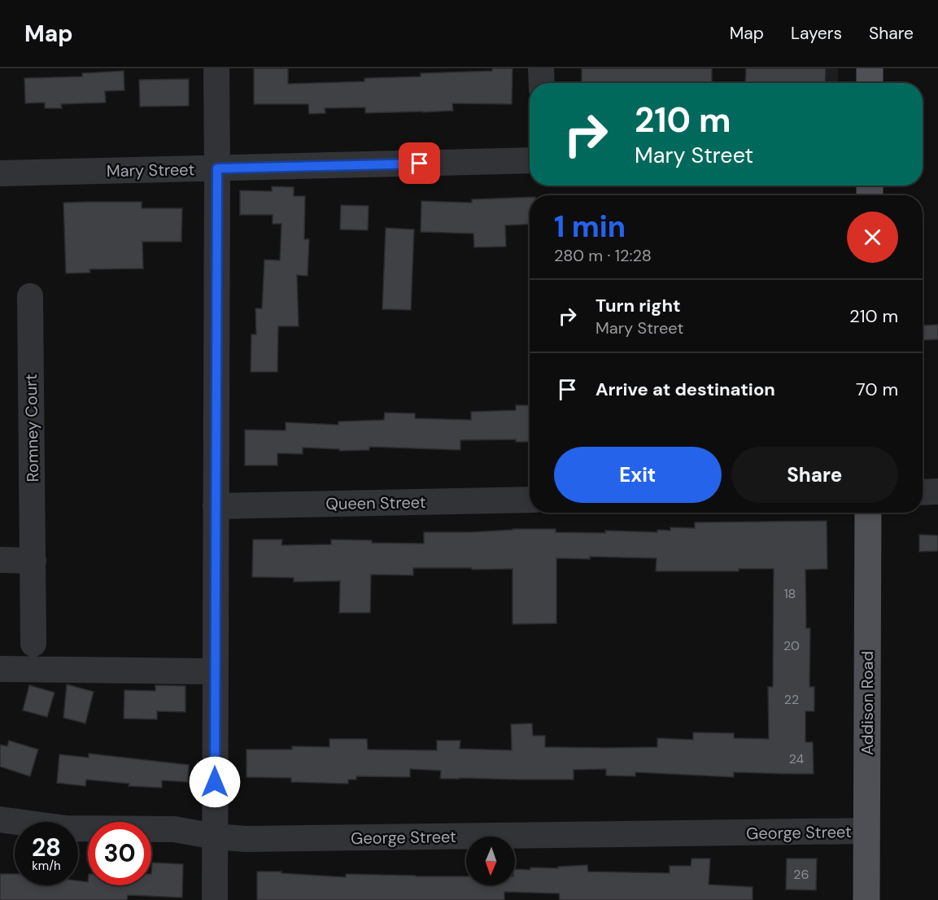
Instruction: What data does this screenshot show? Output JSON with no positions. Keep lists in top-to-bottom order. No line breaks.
{"streets":{"main road":["Addison Road"],"street":["Mary Street","Romney Court","Queen Street","George Street"]},"crossings":[["Addison Road","George Street"]],"house_numbers":["18","20","22","24","26"],"north":"bottom","page":{"header":"Map","nav":["Map","Layers","Share"],"turn":["210 m","Mary Street"],"heading":["1 min","280 m · 12:28"],"list":[{"name":"Turn right","note":"Mary Street","value":"210 m"},{"name":"Arrive at destination","value":"70 m"}],"buttons":["Exit","Share"],"speed":"28 km/h","limit":"30"}}
